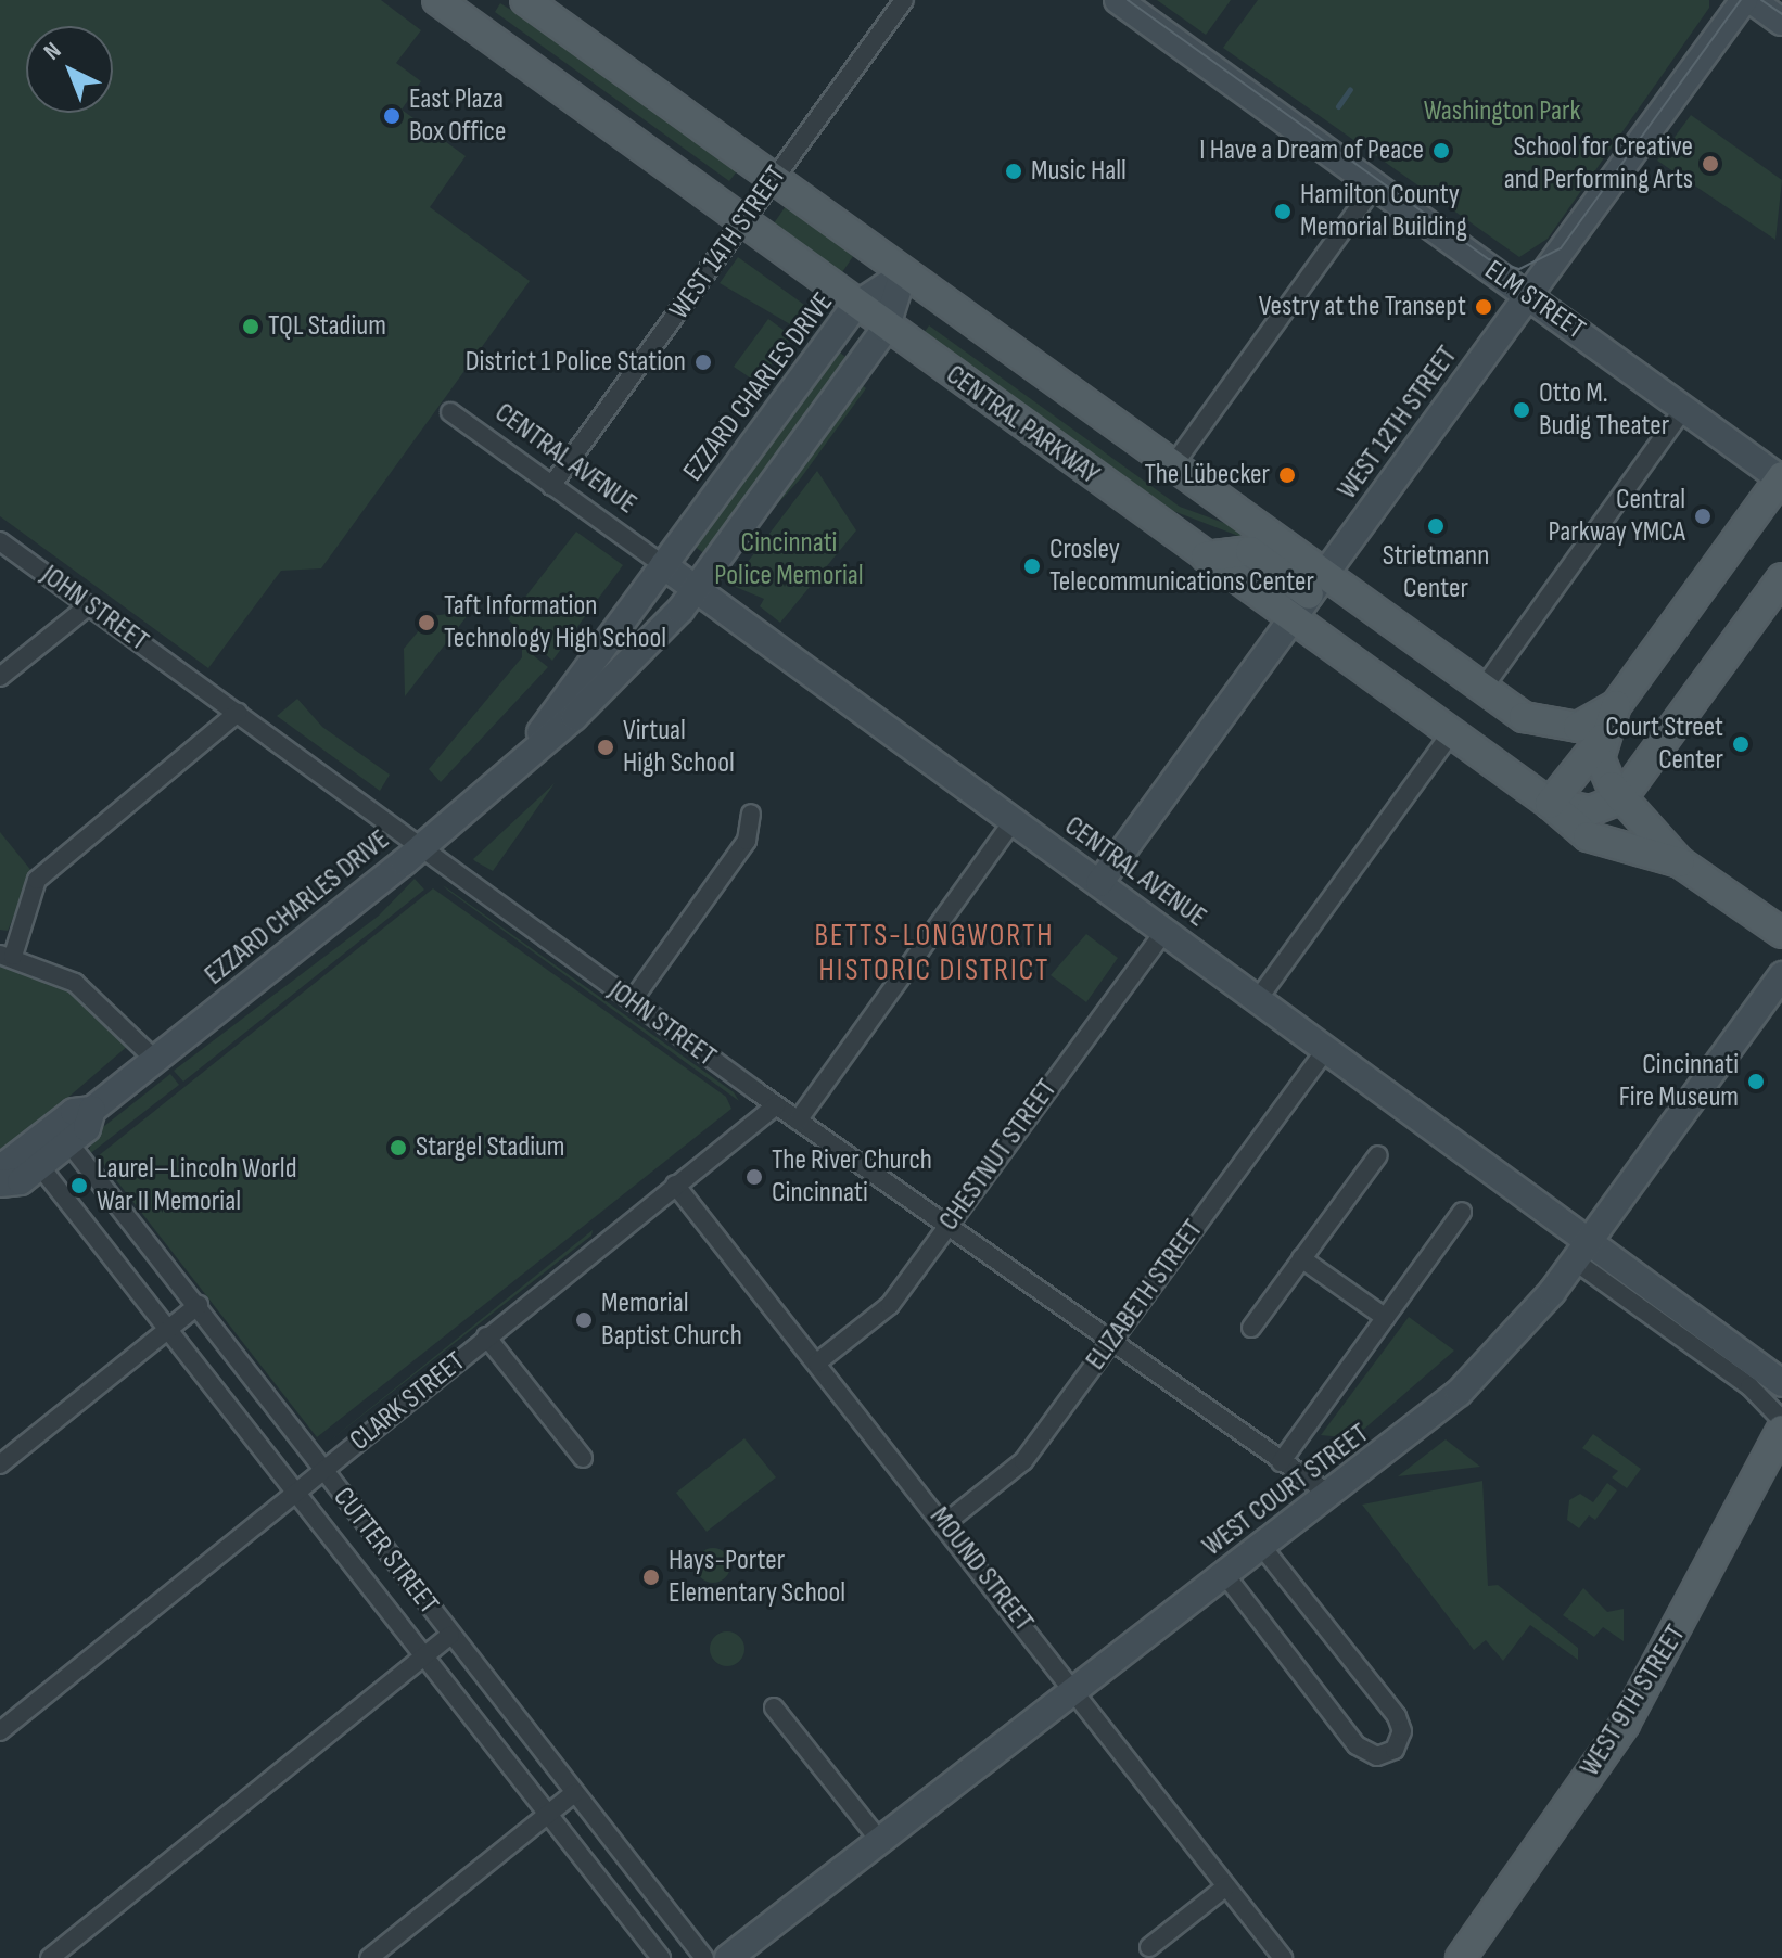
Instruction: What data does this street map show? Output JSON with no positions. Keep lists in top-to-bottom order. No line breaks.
{"streets":{"main road":["ELM STREET","EZZARD CHARLES DRIVE","WEST 12TH STREET","CENTRAL PARKWAY","CENTRAL AVENUE","WEST COURT STREET","WEST 9TH STREET"],"street":["WEST 14TH STREET","JOHN STREET","CHESTNUT STREET","ELIZABETH STREET","CLARK STREET","CUTTER STREET","MOUND STREET"]},"crossings":[["WEST 14TH STREET","CENTRAL PARKWAY"],["WEST 14TH STREET","CENTRAL AVENUE"],["ELM STREET","WEST 12TH STREET"],["EZZARD CHARLES DRIVE","CENTRAL PARKWAY"],["EZZARD CHARLES DRIVE","CENTRAL AVENUE"],["EZZARD CHARLES DRIVE","JOHN STREET"],["EZZARD CHARLES DRIVE","CUTTER STREET"],["WEST 12TH STREET","CENTRAL PARKWAY"],["WEST 12TH STREET","CENTRAL AVENUE"],["CENTRAL AVENUE","CHESTNUT STREET"],["CENTRAL AVENUE","ELIZABETH STREET"],["CENTRAL AVENUE","WEST COURT STREET"],["JOHN STREET","CHESTNUT STREET"],["JOHN STREET","ELIZABETH STREET"],["JOHN STREET","CLARK STREET"],["JOHN STREET","WEST COURT STREET"],["CHESTNUT STREET","MOUND STREET"],["ELIZABETH STREET","MOUND STREET"],["CLARK STREET","CUTTER STREET"],["CLARK STREET","MOUND STREET"],["WEST COURT STREET","MOUND STREET"]],"districts":["BETTS-LONGWORTH HISTORIC DISTRICT"],"parks":["Washington Park","Cincinnati Police Memorial"],"places":["East Plaza Box Office","I Have a Dream of Peace","School for Creative and Performing Arts","Music Hall","Hamilton County Memorial Building","Vestry at the Transept","TQL Stadium","District 1 Police Station","Otto M. Budig Theater","The Lübecker","Central Parkway YMCA","Strietmann Center","Crosley Telecommunications Center","Taft Information Technology High School","Court Street Center","Virtual High School","Cincinnati Fire Museum","Stargel Stadium","The River Church Cincinnati","Laurel–Lincoln World War II Memorial","Memorial Baptist Church","Hays-Porter Elementary School"],"north":"top left"}
